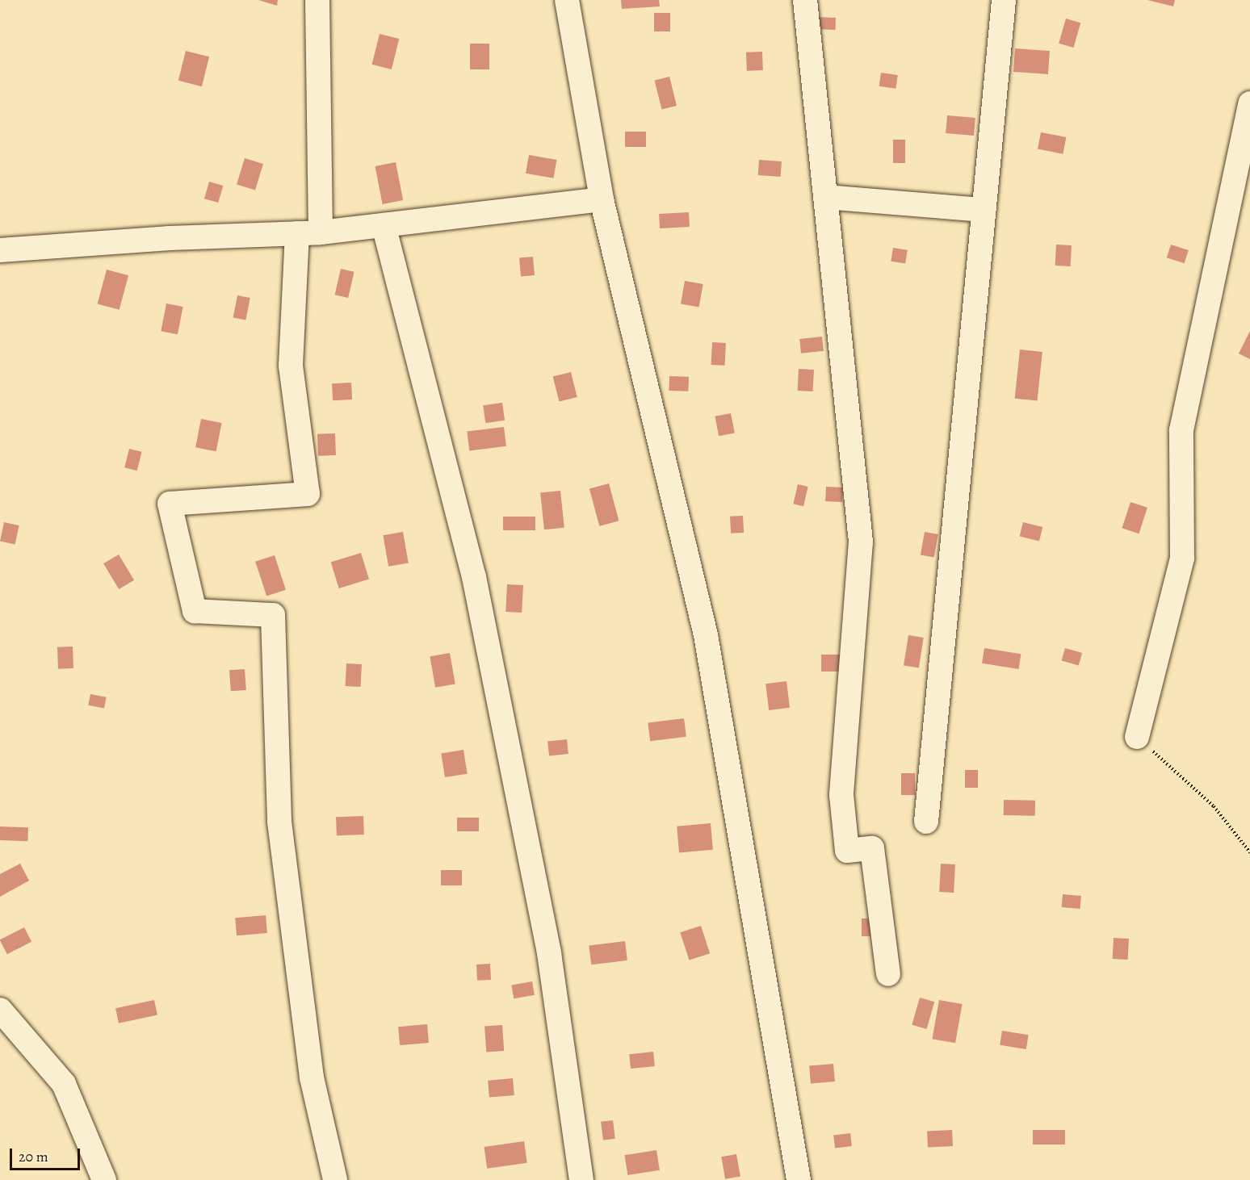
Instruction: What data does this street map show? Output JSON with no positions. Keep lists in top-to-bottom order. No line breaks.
{"scale_bar":"20 m"}
